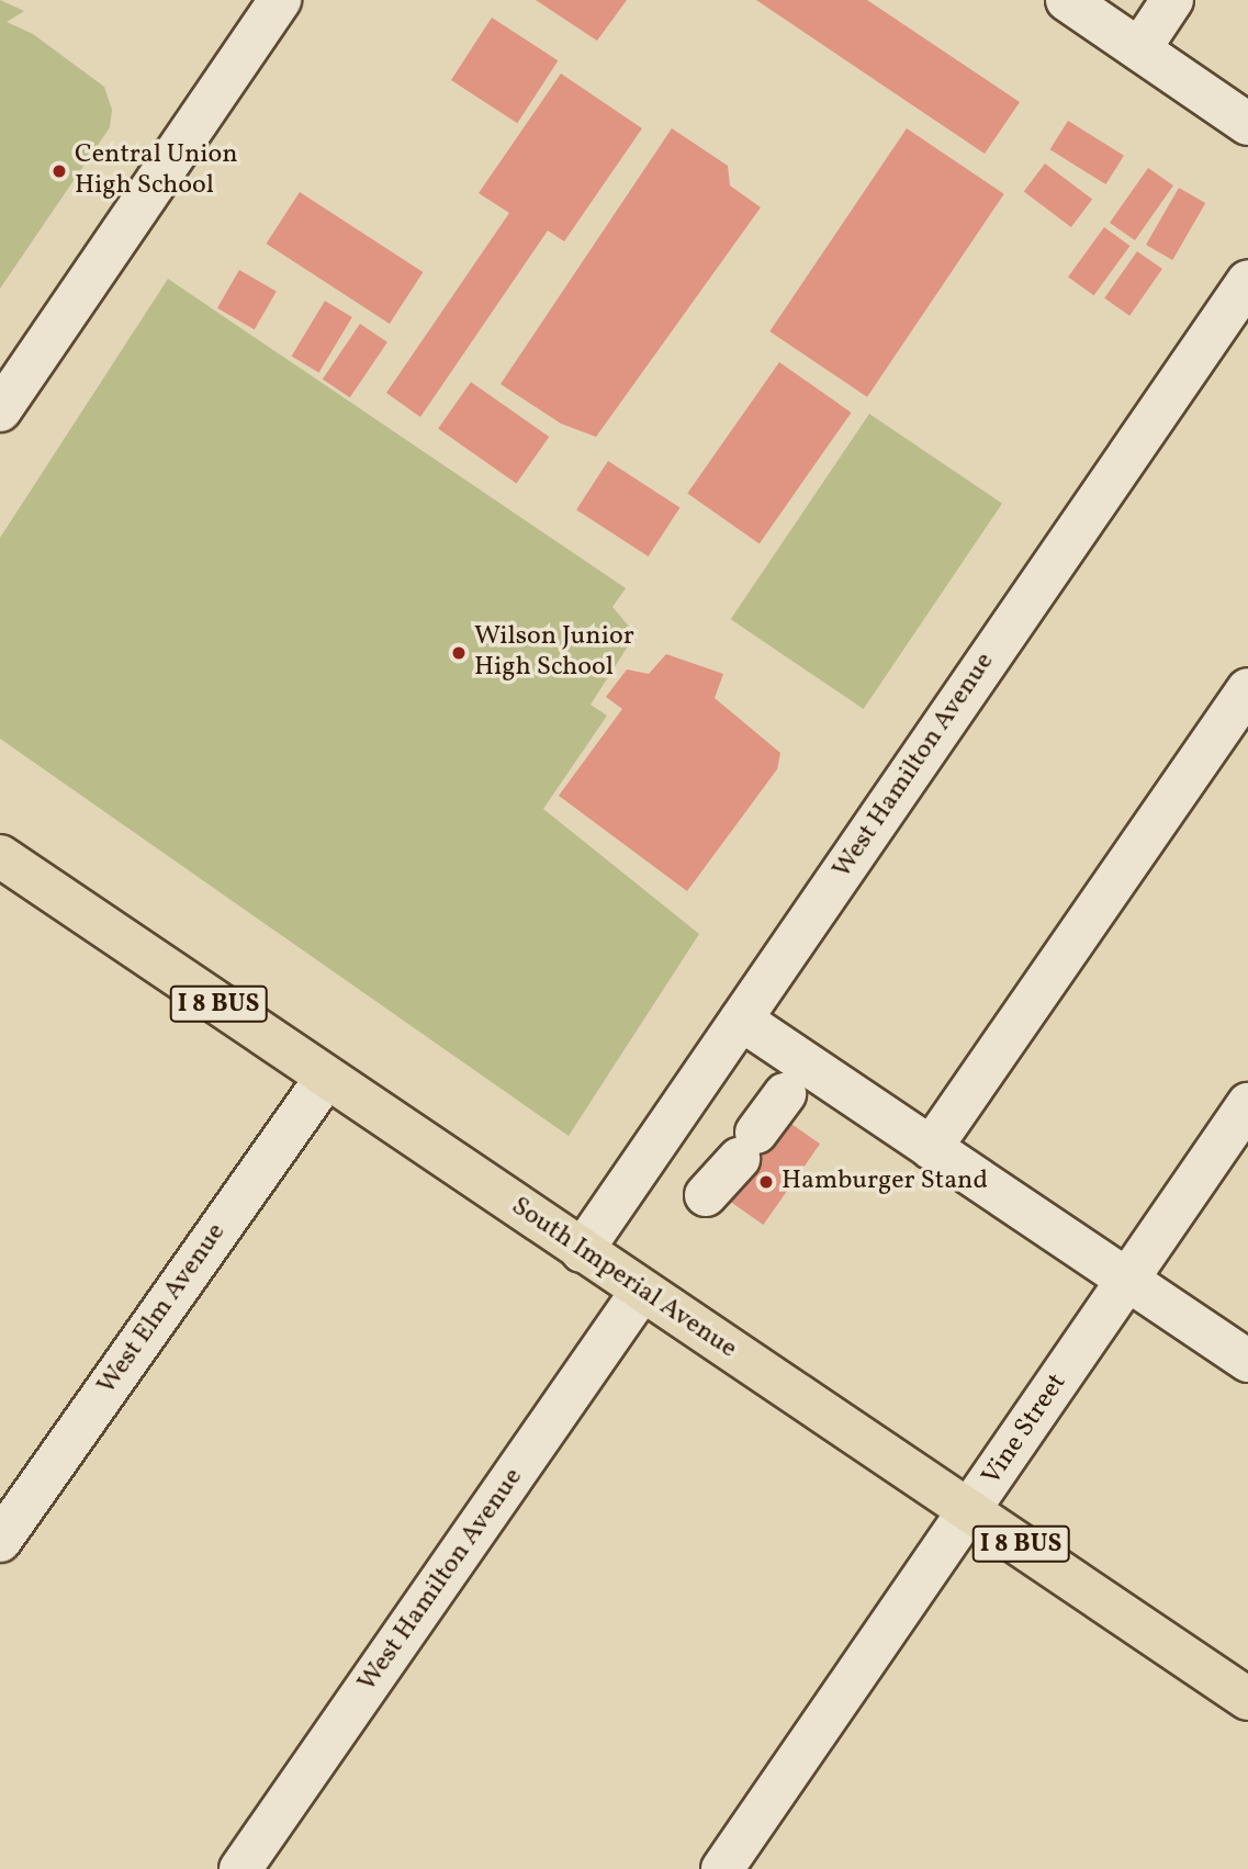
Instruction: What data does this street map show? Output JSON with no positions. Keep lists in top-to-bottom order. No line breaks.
{"streets":{"highway":["I 8 BUS","South Imperial Avenue"],"street":["West Hamilton Avenue","West Elm Avenue","Vine Street"]},"crossings":[["West Hamilton Avenue","South Imperial Avenue"],["South Imperial Avenue","West Elm Avenue"],["South Imperial Avenue","Vine Street"]],"places":["Central Union High School","Wilson Junior High School","Hamburger Stand"]}
